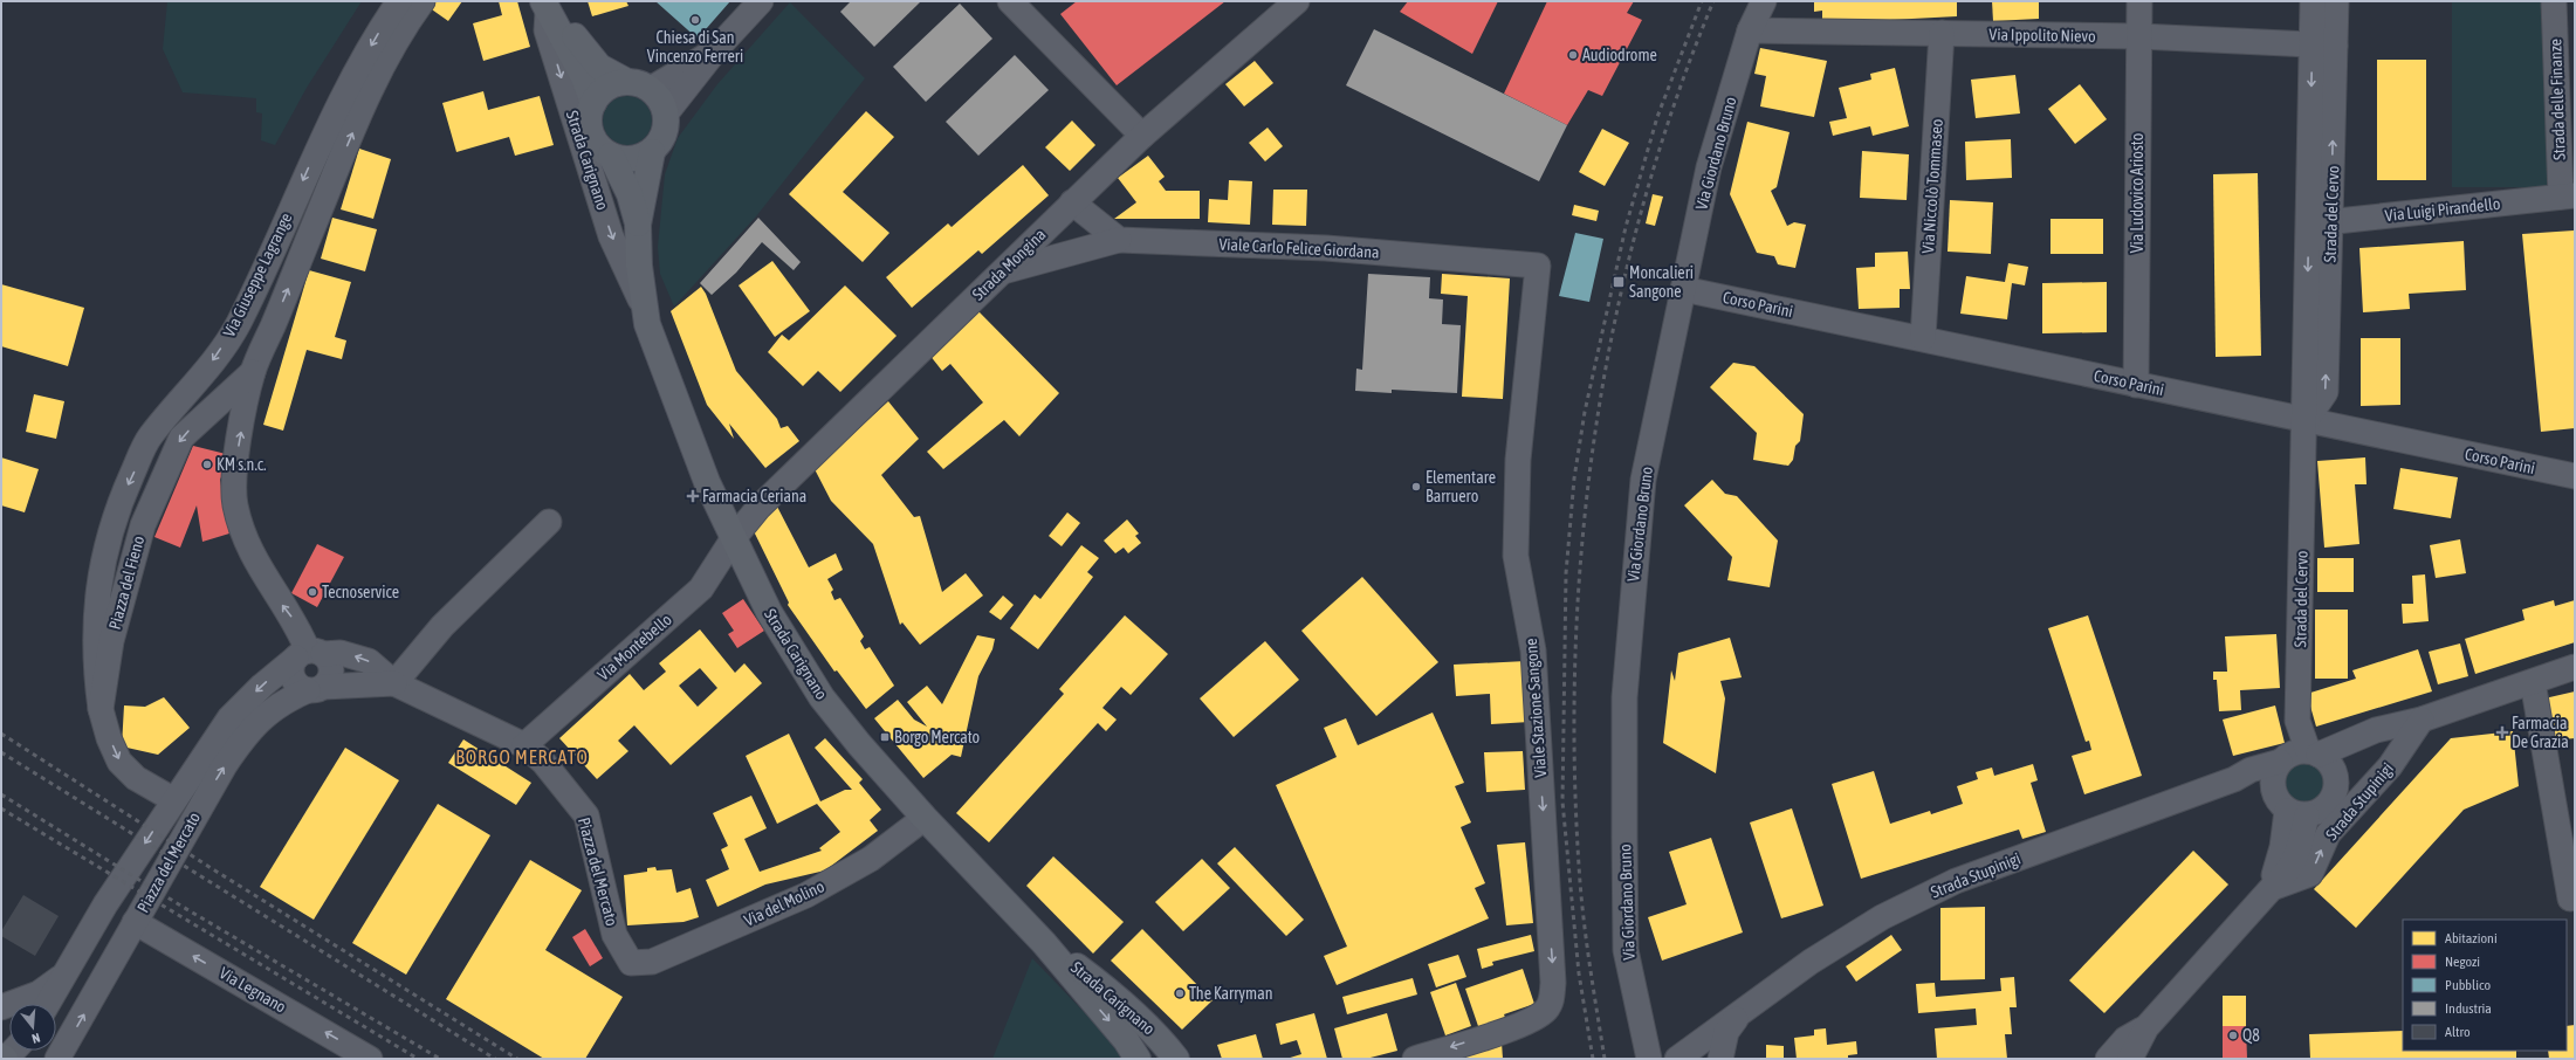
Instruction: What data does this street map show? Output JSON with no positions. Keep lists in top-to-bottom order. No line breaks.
{"streets":{"main road":["Strada Carignano"],"street":["Via Ippolito Nievo","Strada delle Finanze","Via Giordano Bruno","Via Niccolò Tommaseo","Via Ludovico Ariosto","Via Luigi Pirandello","Strada del Cervo","Viale Carlo Felice Giordana","Strada Mongina","Via Giuseppe Lagrange","Corso Parini","Piazza del Fieno","Via Montebello","Viale Stazione Sangone","Strada Stupinigi","Piazza del Mercato","Via del Molino","Via Legnano"]},"crossings":[["Via Ippolito Nievo","Via Giordano Bruno"],["Via Ippolito Nievo","Via Niccolò Tommaseo"],["Via Ippolito Nievo","Via Ludovico Ariosto"],["Via Ippolito Nievo","Strada del Cervo"],["Strada delle Finanze","Via Luigi Pirandello"],["Via Giordano Bruno","Corso Parini"],["Strada Carignano","Strada Mongina"],["Strada Carignano","Via Montebello"],["Strada Carignano","Via del Molino"],["Via Niccolò Tommaseo","Corso Parini"],["Via Ludovico Ariosto","Corso Parini"],["Via Luigi Pirandello","Strada del Cervo"],["Strada del Cervo","Corso Parini"],["Strada del Cervo","Strada Stupinigi"],["Viale Carlo Felice Giordana","Strada Mongina"],["Viale Carlo Felice Giordana","Viale Stazione Sangone"],["Strada Mongina","Via Montebello"],["Via Giuseppe Lagrange","Piazza del Fieno"],["Via Giuseppe Lagrange","Piazza del Mercato"],["Piazza del Fieno","Piazza del Mercato"],["Via Montebello","Piazza del Mercato"],["Piazza del Mercato","Via del Molino"],["Piazza del Mercato","Via Legnano"]],"one_way":["Piazza del Fieno","Viale Stazione Sangone","Via Legnano"],"districts":["BORGO MERCATO"],"places":{"other":["Chiesa di San Vincenzo Ferreri","Audiodrome","KM s.n.c.","Elementare Barruero","Tecnoservice","The Karryman","Q8"],"transit":["Moncalieri Sangone","Borgo Mercato"],"health":["Farmacia Ceriana","Farmacia De Grazia"]},"legend":["Abitazioni","Negozi","Pubblico","Industria","Altro"],"north":"bottom"}
